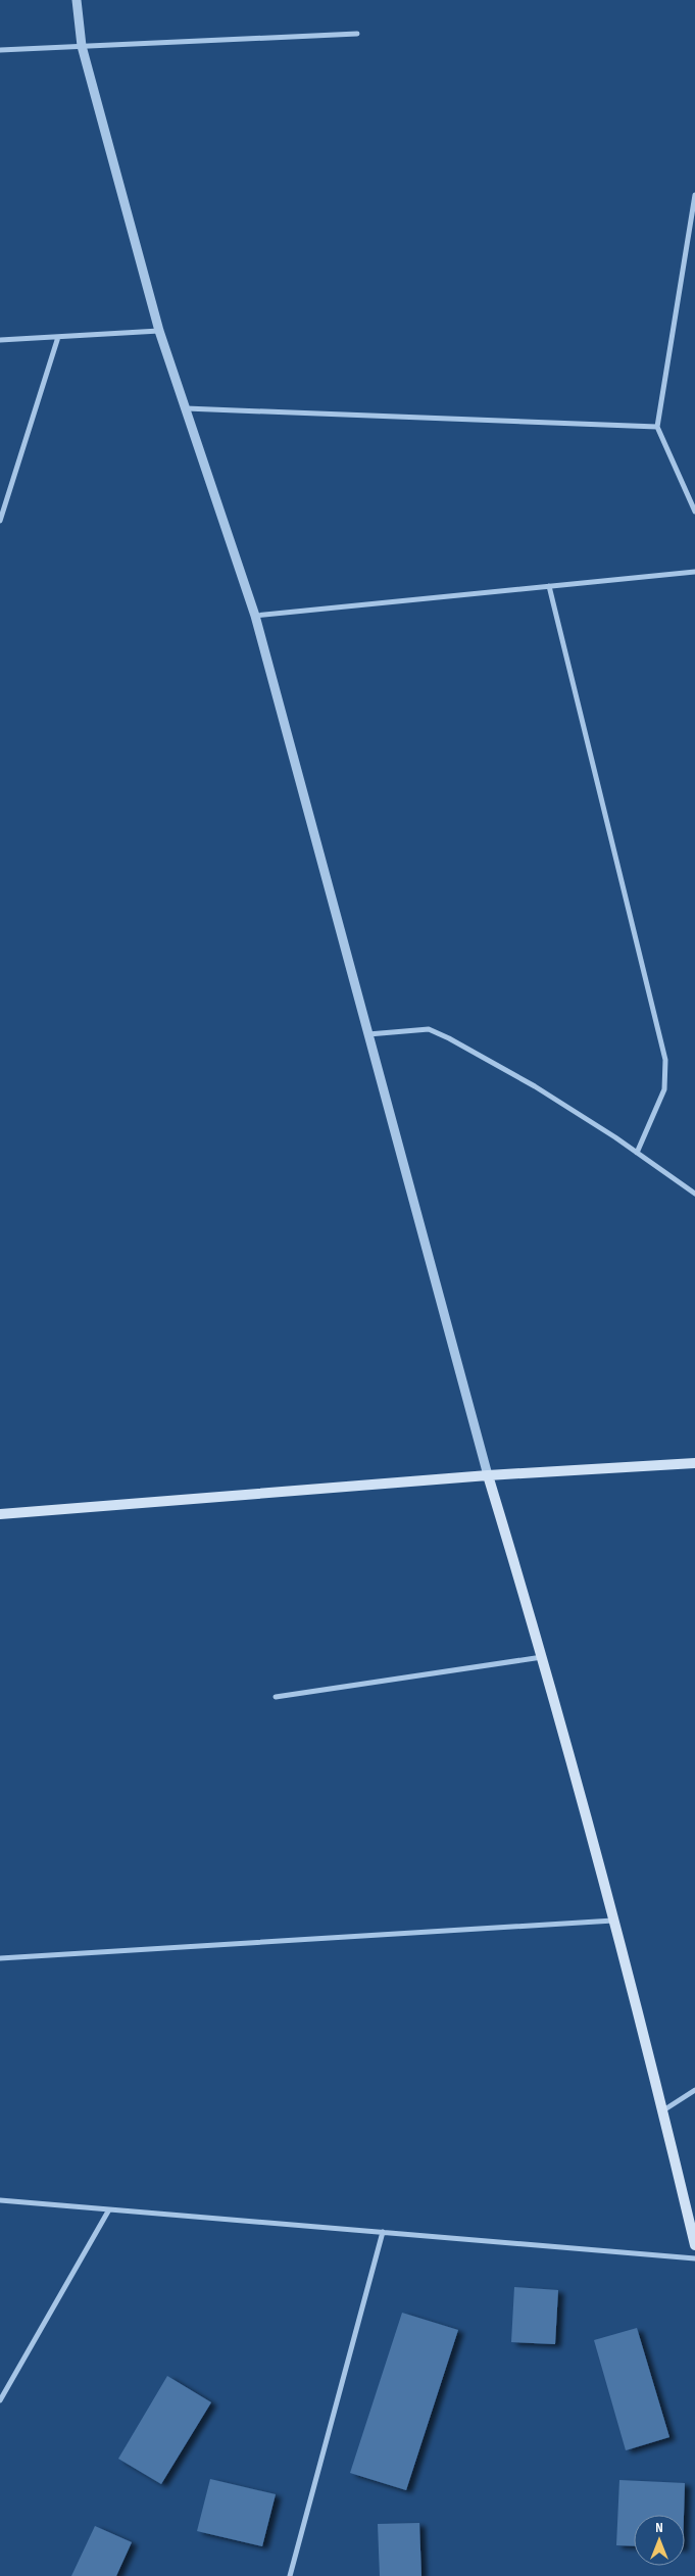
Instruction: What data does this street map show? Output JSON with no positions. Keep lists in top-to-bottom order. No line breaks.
{"north":"top"}
